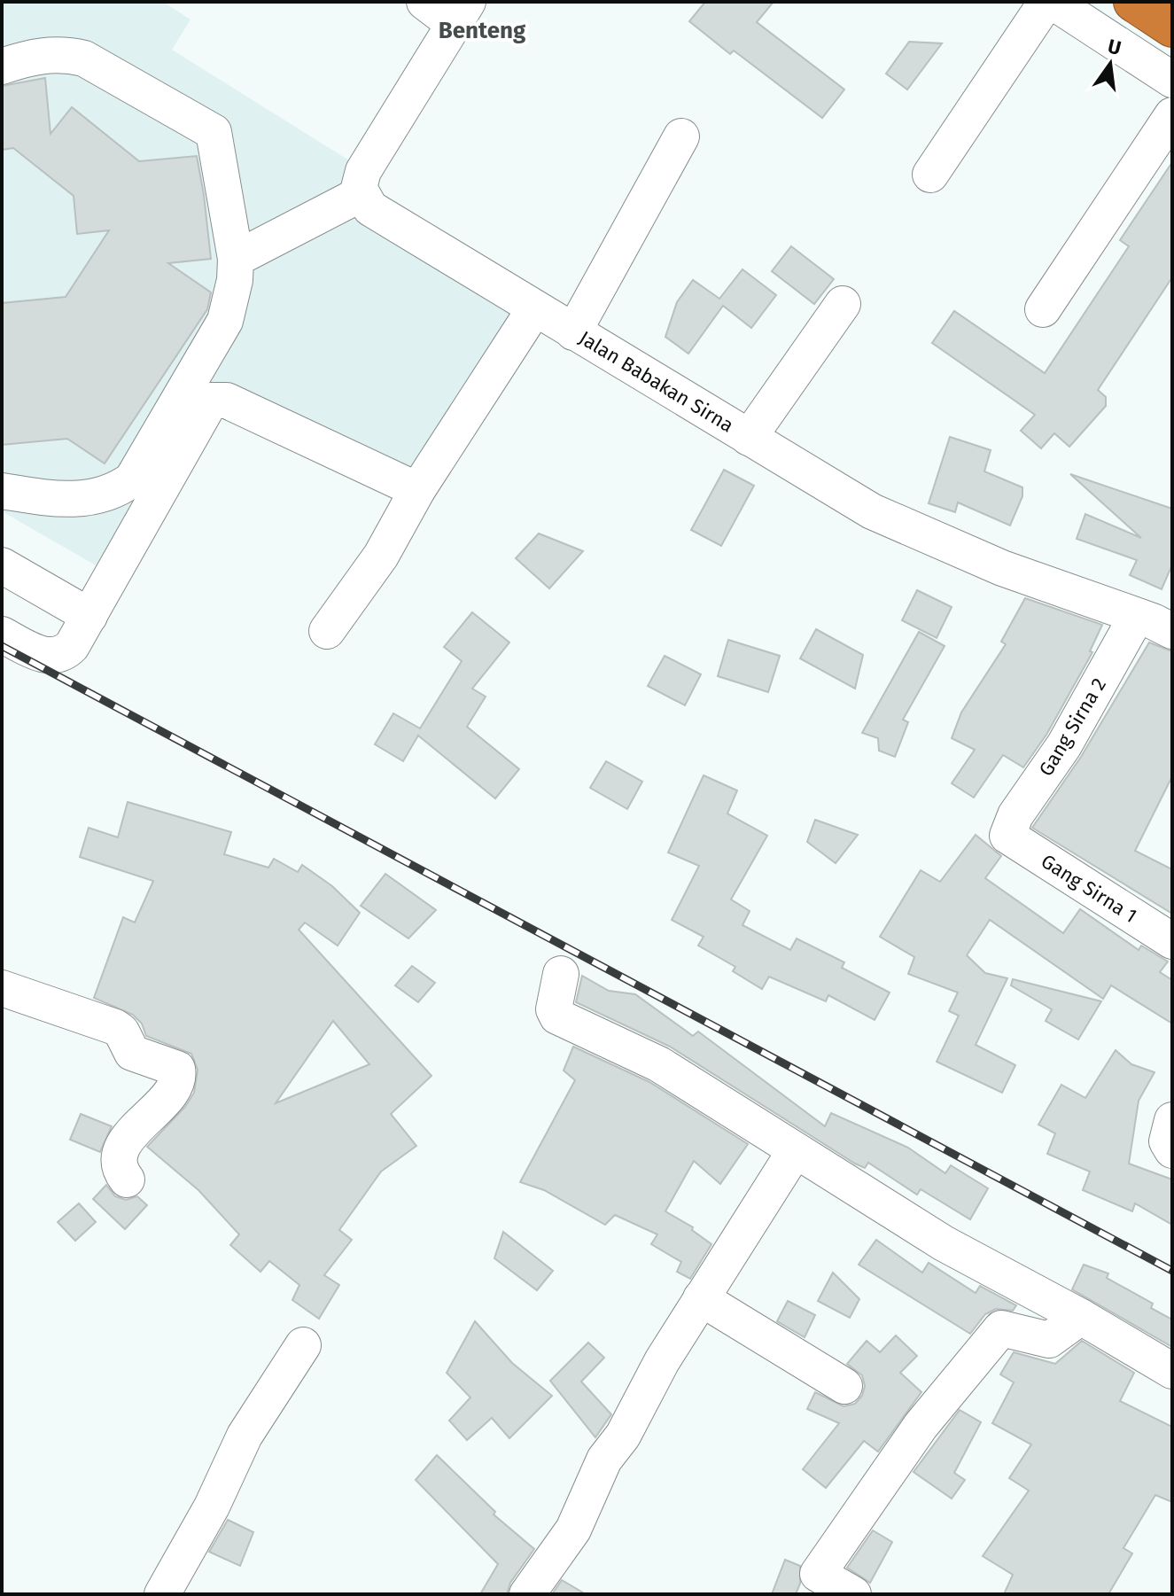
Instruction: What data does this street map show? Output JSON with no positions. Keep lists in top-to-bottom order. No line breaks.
{"streets":{"street":["Jalan Babakan Sirna","Gang Sirna 2","Gang Sirna 1"]},"crossings":[["Jalan Babakan Sirna","Gang Sirna 2"],["Gang Sirna 2","Gang Sirna 1"]],"districts":["Benteng"],"north":"top"}
